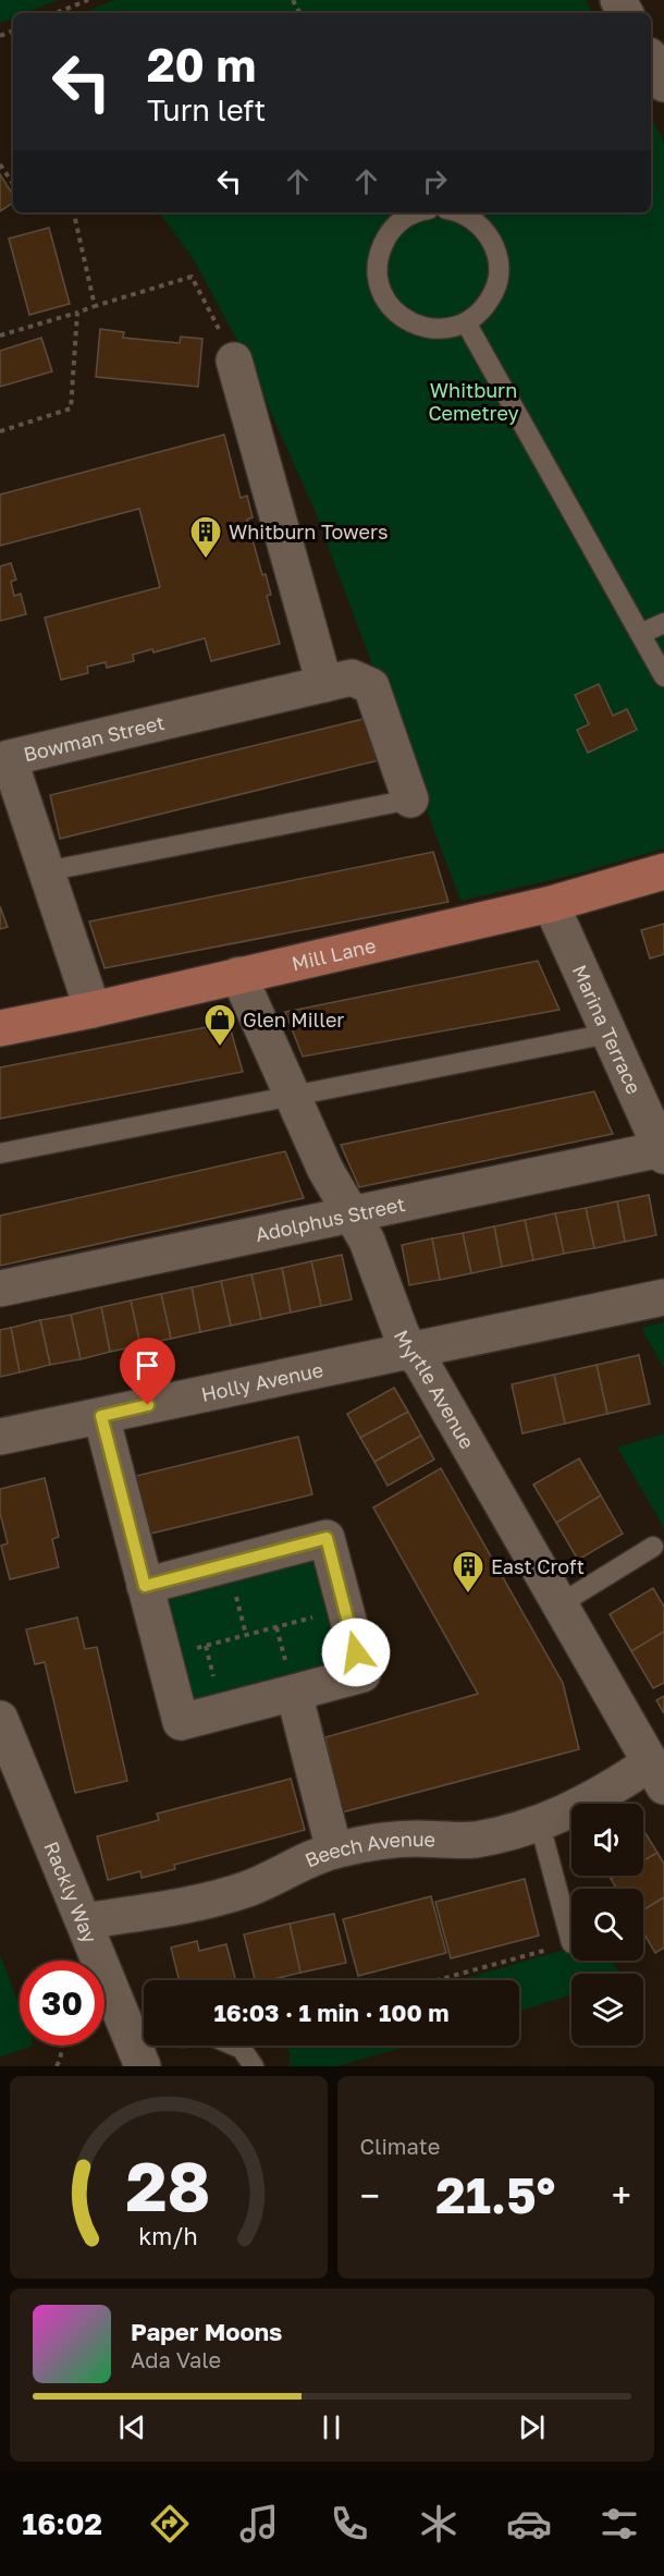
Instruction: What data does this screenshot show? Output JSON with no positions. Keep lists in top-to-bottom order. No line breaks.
{"streets":{"main road":["Mill Lane"],"street":["Bowman Street","Marina Terrace","Adolphus Street","Holly Avenue","Myrtle Avenue","Beech Avenue","Rackly Way"]},"crossings":[["Bowman Street","Mill Lane"],["Mill Lane","Marina Terrace"],["Mill Lane","Myrtle Avenue"],["Marina Terrace","Adolphus Street"],["Adolphus Street","Myrtle Avenue"],["Holly Avenue","Myrtle Avenue"],["Myrtle Avenue","Beech Avenue"],["Beech Avenue","Rackly Way"]],"parks":["Whitburn Cemetrey"],"places":{"building":["Whitburn Towers","East Croft"],"shop":["Glen Miller"]},"page":{"turn":["20 m","Turn left"],"limit":"30","trip":"16:03 · 1 min · 100 m","tile":"Climate","heat":["−","21.5°","+"],"song":["Paper Moons","Ada Vale"],"tabs":"16:02","gauge":["28","km/h"]}}
